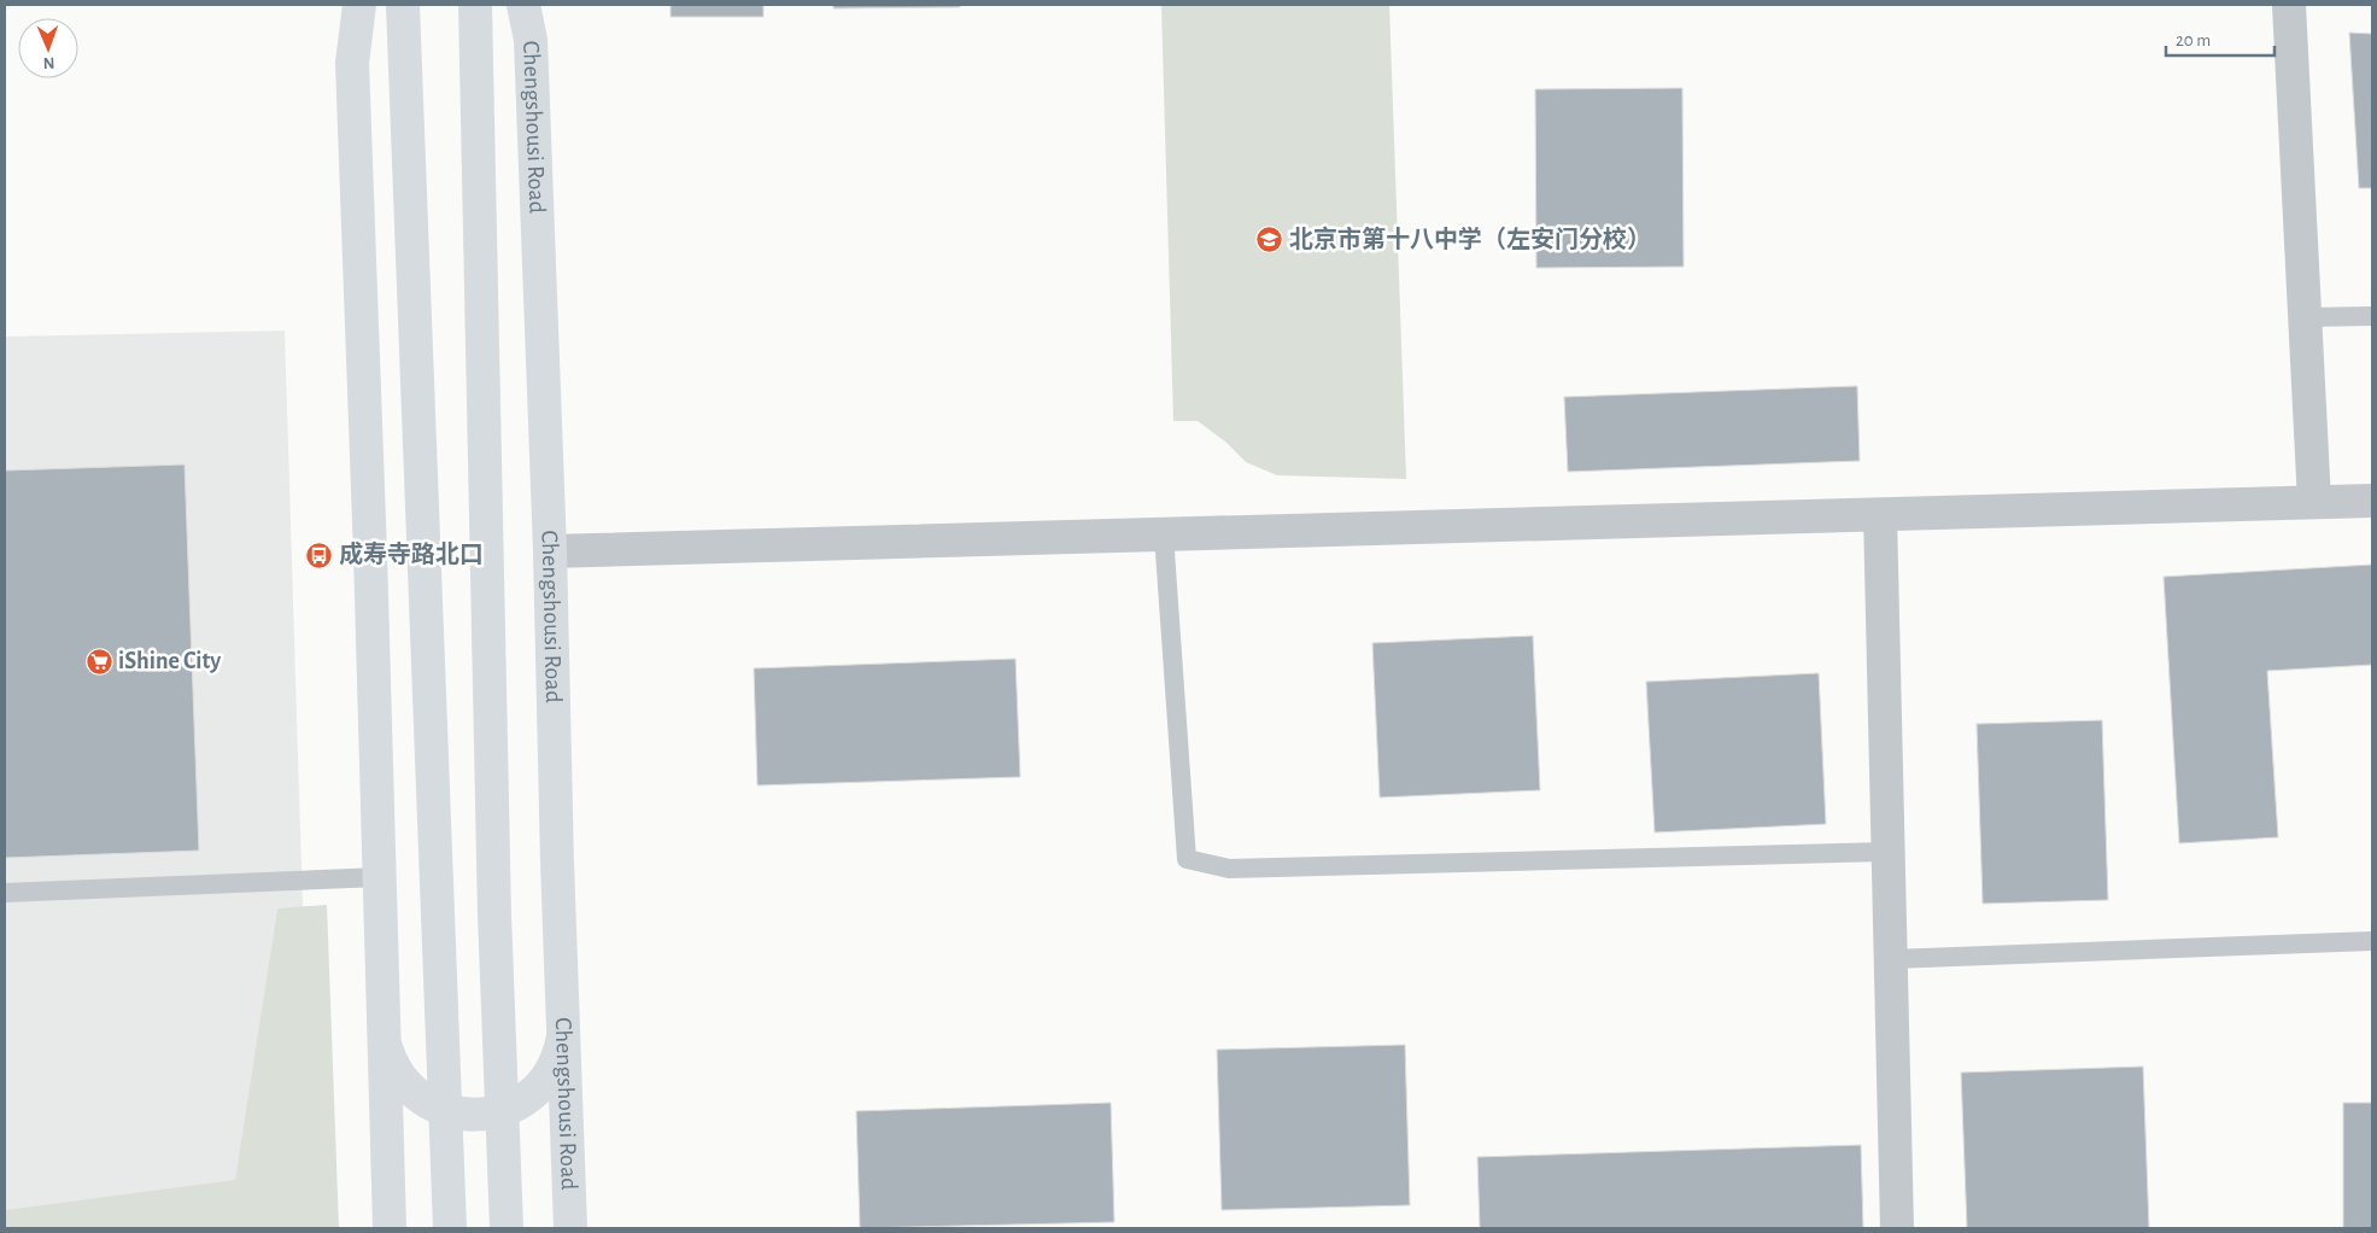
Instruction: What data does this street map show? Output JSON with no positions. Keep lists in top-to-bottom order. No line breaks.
{"streets":{"main road":["Chengshousi Road"]},"places":{"school or university":["北京市第十八中学（左安门分校）"],"bus stop":["成寿寺路北口"],"supermarket":["iShine City"]},"scale_bar":"20 m","north":"bottom"}
